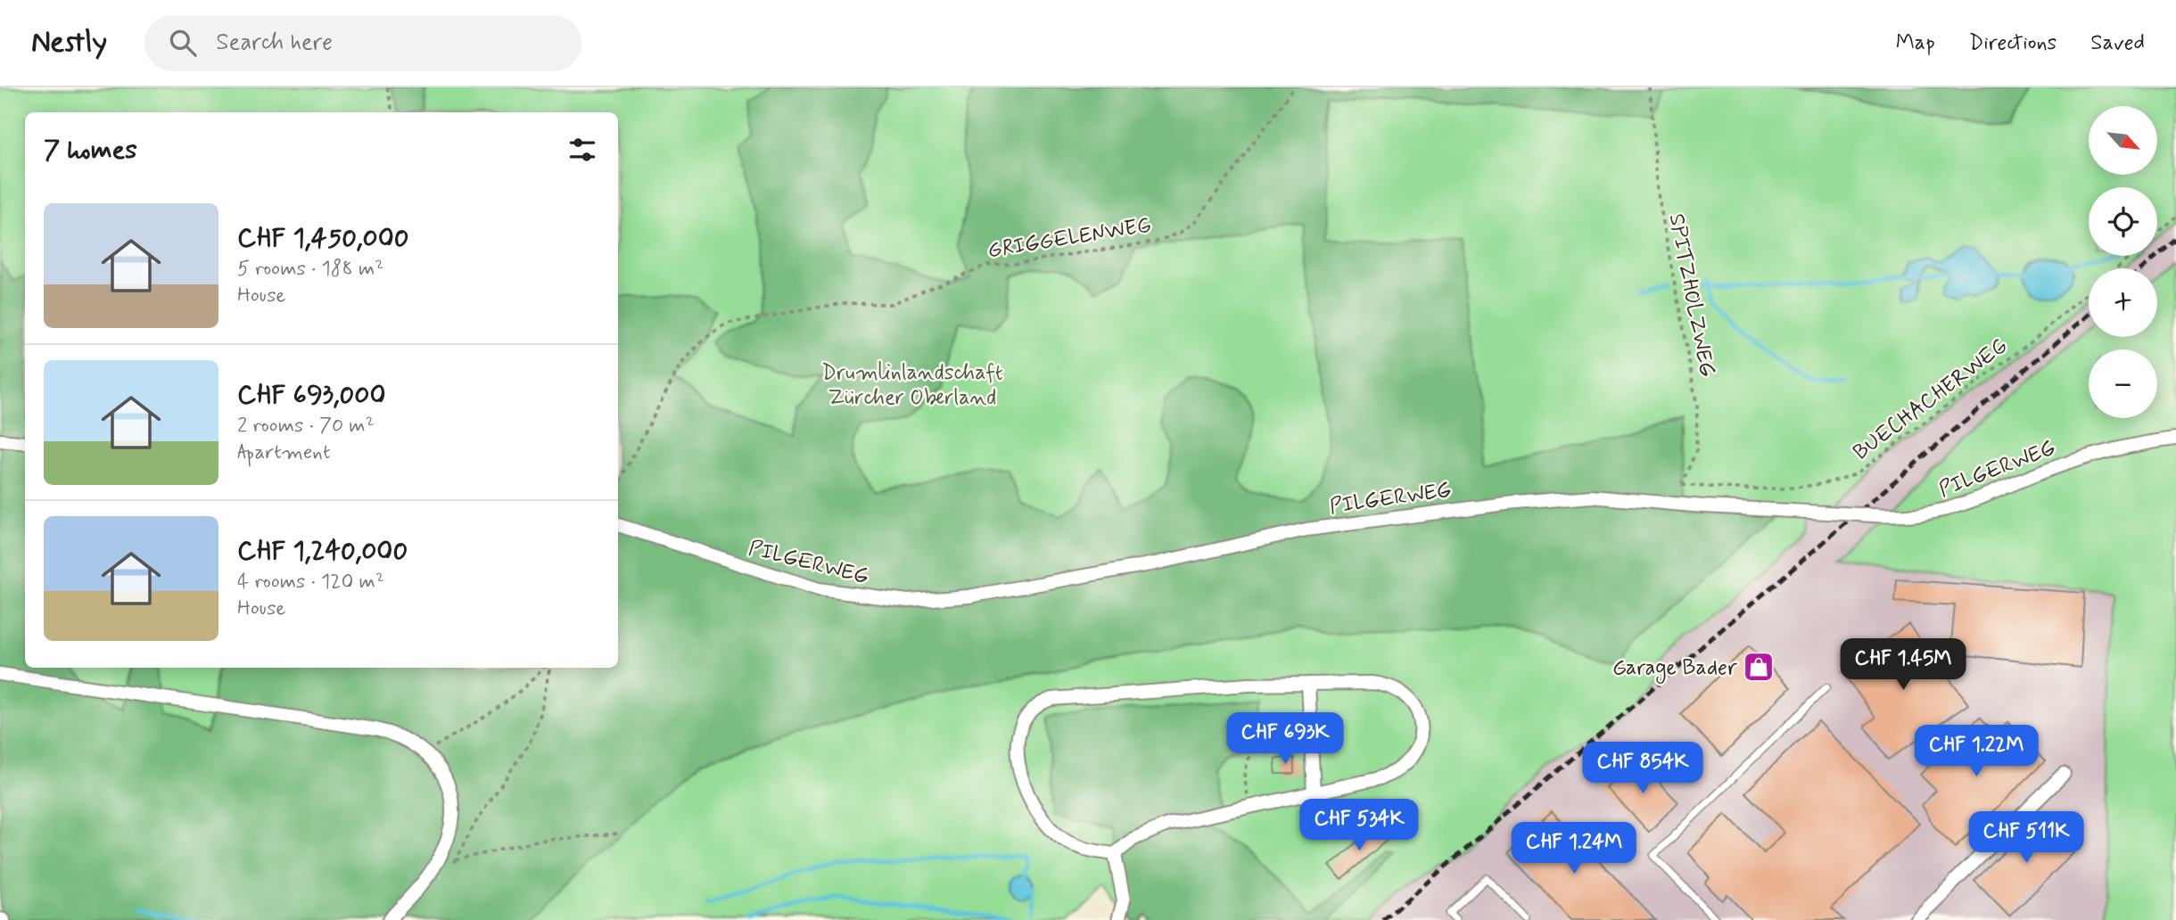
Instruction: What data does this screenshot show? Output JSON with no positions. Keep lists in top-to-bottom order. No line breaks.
{"streets":{"street":["PILGERWEG"],"path":["GRIGGELENWEG","SPITZHOLZWEG","BUECHACHERWEG"]},"crossings":[["SPITZHOLZWEG","BUECHACHERWEG"],["SPITZHOLZWEG","PILGERWEG"]],"parks":["Drumlinlandschaft Zürcher Oberland"],"places":{"shop":["Garage Bader"]},"north":"bottom right","page":{"header":"Nestly","search":"Search here","nav":["Map","Directions","Saved"],"map_buttons":["+","−"],"heading":"7 homes","list":[{"name":"CHF 1,450,000","note":"5 rooms · 188 m² · House"},{"name":"CHF 693,000","note":"2 rooms · 70 m² · Apartment"},{"name":"CHF 1,240,000","note":"4 rooms · 120 m² · House"}],"price":["CHF 1.45M","CHF 693K","CHF 1.22M","CHF 854K","CHF 534K","CHF 511K","CHF 1.24M"]}}
